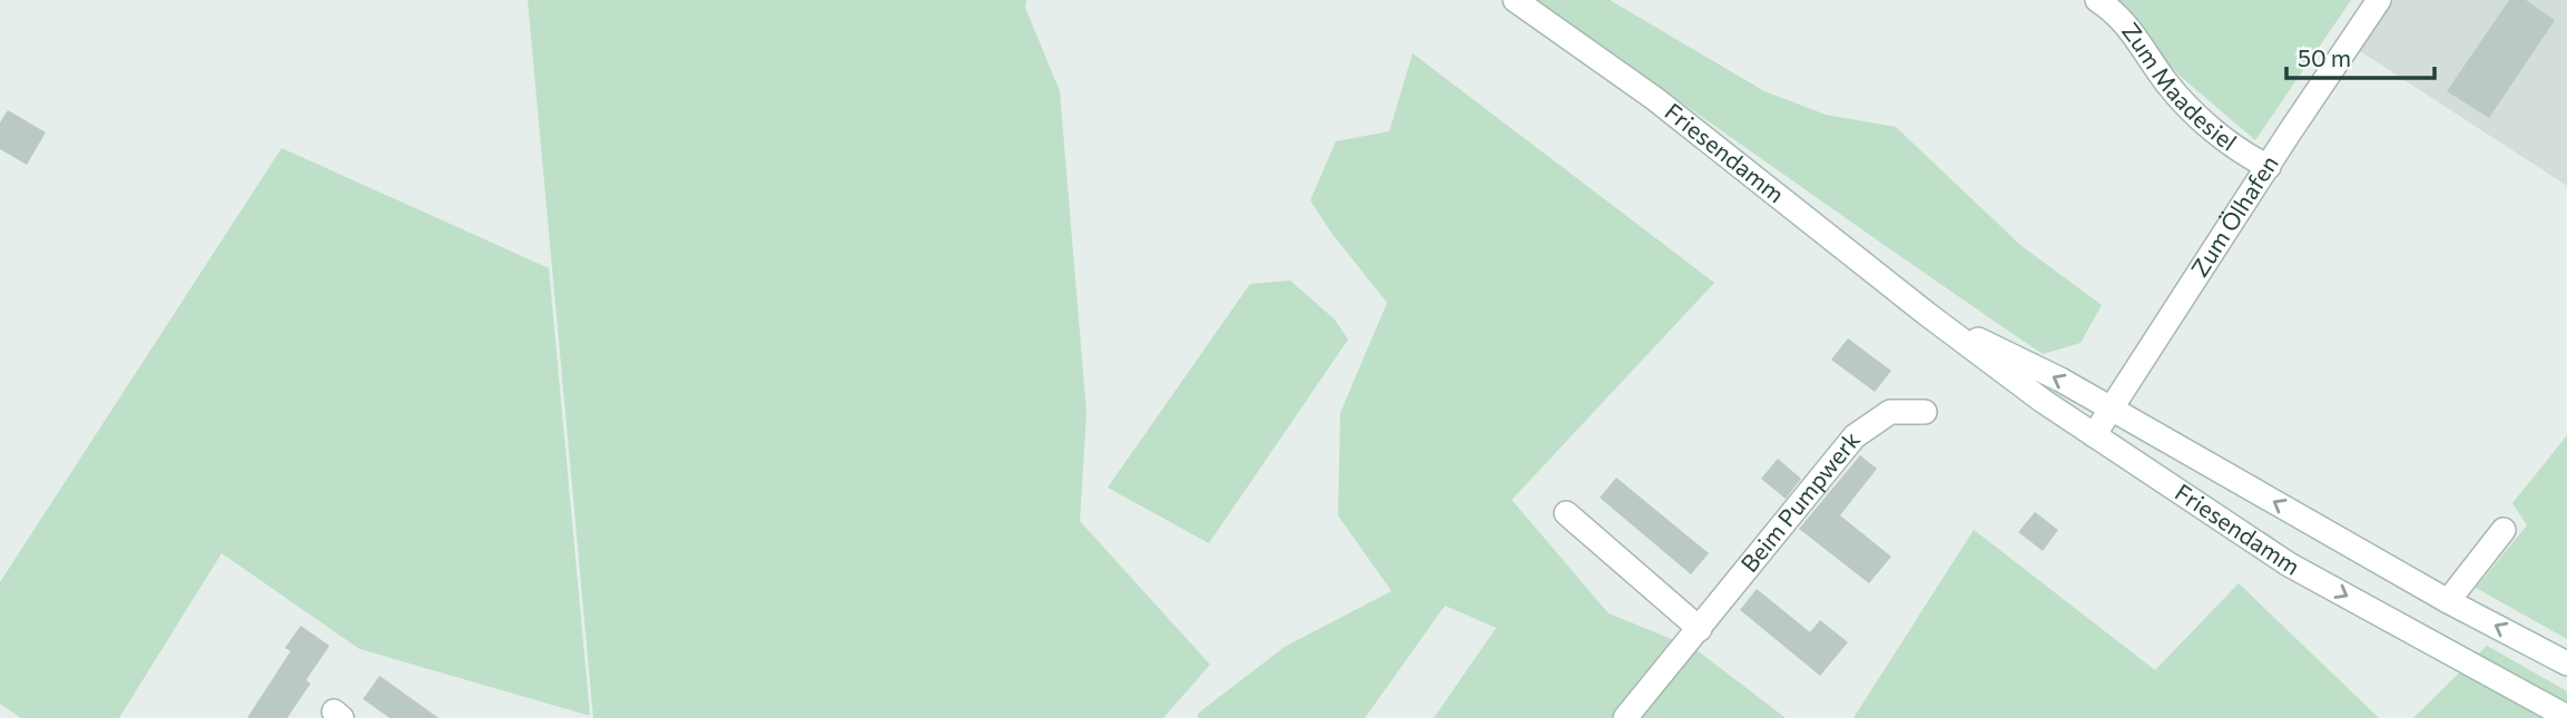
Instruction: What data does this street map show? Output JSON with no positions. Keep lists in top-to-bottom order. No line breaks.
{"streets":{"main road":["Zum Maadesiel","Friesendamm","Zum Ölhafen","Beim Pumpwerk"]},"crossings":[["Zum Maadesiel","Zum Ölhafen"],["Friesendamm","Zum Ölhafen"]],"scale_bar":"50 m"}
